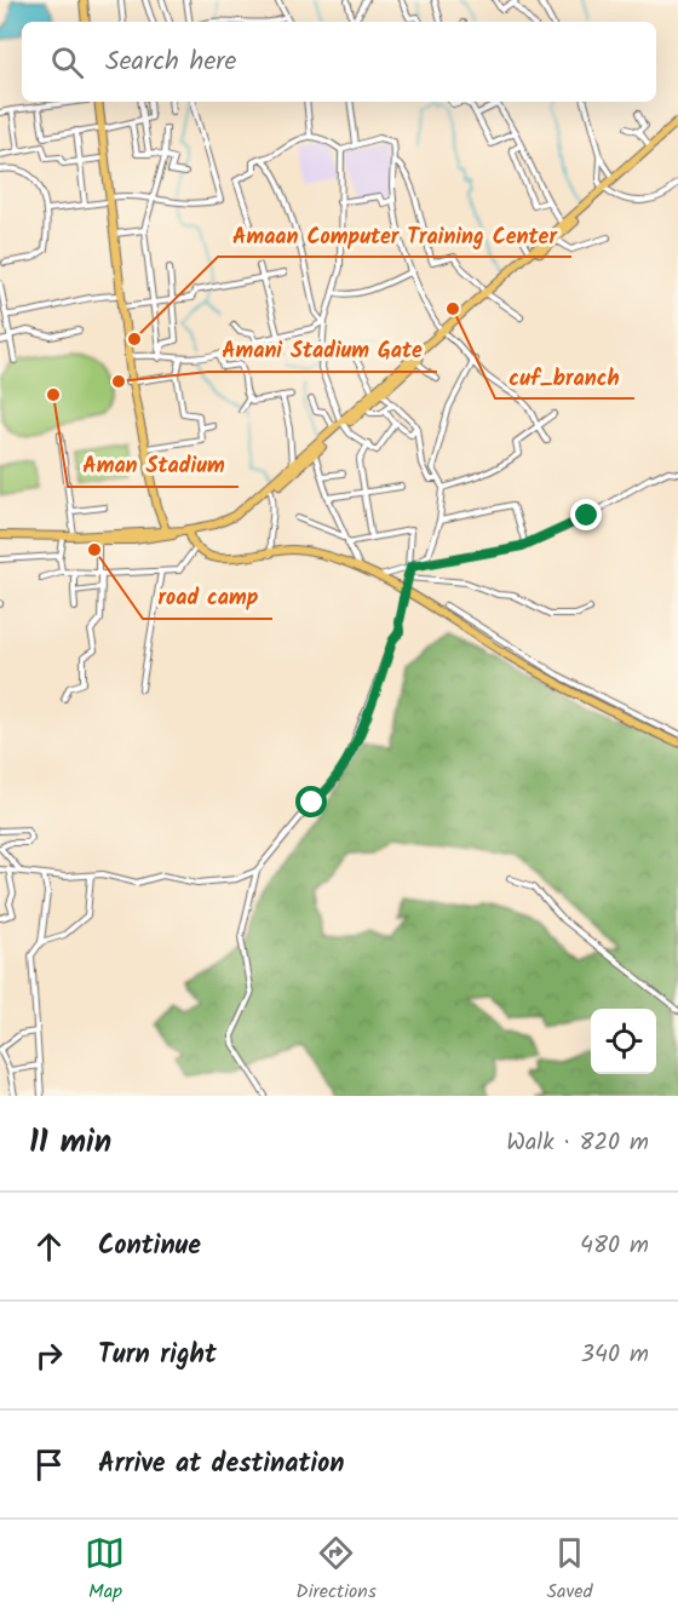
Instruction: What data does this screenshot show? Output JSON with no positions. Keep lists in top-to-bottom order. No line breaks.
{"places":["cuf_branch","Amaan Computer Training Center","Amani Stadium Gate","Aman Stadium","road camp"],"page":{"search":"Search here","heading":["11 min","Walk · 820 m"],"list":[["Continue","480 m"],["Turn right","340 m"],"Arrive at destination"],"nav":["Map","Directions","Saved"]}}
